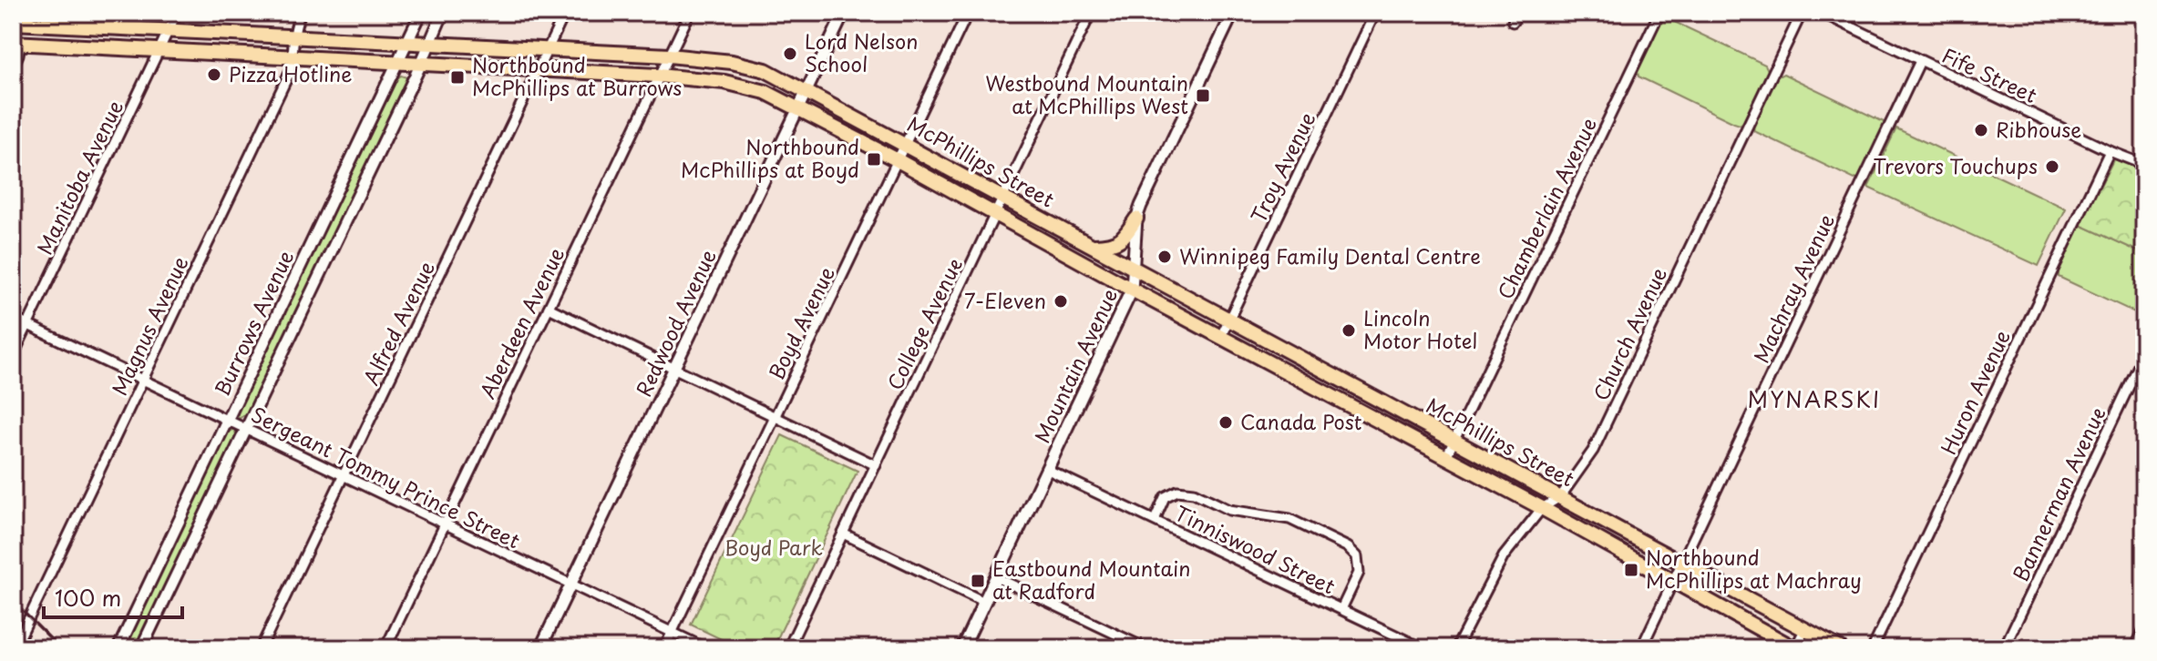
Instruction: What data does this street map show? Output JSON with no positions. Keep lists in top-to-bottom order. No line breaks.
{"streets":{"main road":["McPhillips Street","Mountain Avenue"],"street":["Fife Street","Troy Avenue","Manitoba Avenue","Chamberlain Avenue","Machray Avenue","Burrows Avenue","Alfred Avenue","Aberdeen Avenue","Redwood Avenue","Boyd Avenue","College Avenue","Magnus Avenue","Church Avenue","Huron Avenue","Sergeant Tommy Prince Street","Bannerman Avenue","Tinniswood Street"]},"crossings":[["Fife Street","Machray Avenue"],["Fife Street","Huron Avenue"],["McPhillips Street","Troy Avenue"],["McPhillips Street","Manitoba Avenue"],["McPhillips Street","Chamberlain Avenue"],["McPhillips Street","Machray Avenue"],["McPhillips Street","Burrows Avenue"],["McPhillips Street","Alfred Avenue"],["McPhillips Street","Aberdeen Avenue"],["McPhillips Street","Redwood Avenue"],["McPhillips Street","Boyd Avenue"],["McPhillips Street","College Avenue"],["McPhillips Street","Magnus Avenue"],["McPhillips Street","Church Avenue"],["McPhillips Street","Mountain Avenue"],["Manitoba Avenue","Sergeant Tommy Prince Street"],["Burrows Avenue","Sergeant Tommy Prince Street"],["Alfred Avenue","Sergeant Tommy Prince Street"],["Aberdeen Avenue","Sergeant Tommy Prince Street"],["Redwood Avenue","Sergeant Tommy Prince Street"],["Boyd Avenue","Sergeant Tommy Prince Street"],["Magnus Avenue","Sergeant Tommy Prince Street"],["Mountain Avenue","Tinniswood Street"]],"districts":["MYNARSKI"],"parks":["Boyd Park"],"places":{"other":["Lord Nelson School","Pizza Hotline","Ribhouse","Trevors Touchups","Winnipeg Family Dental Centre","7-Eleven","Lincoln Motor Hotel","Canada Post"],"transit":["Northbound McPhillips at Burrows","Westbound Mountain at McPhillips West","Northbound McPhillips at Boyd","Northbound McPhillips at Machray","Eastbound Mountain at Radford"]},"scale_bar":"100 m"}
